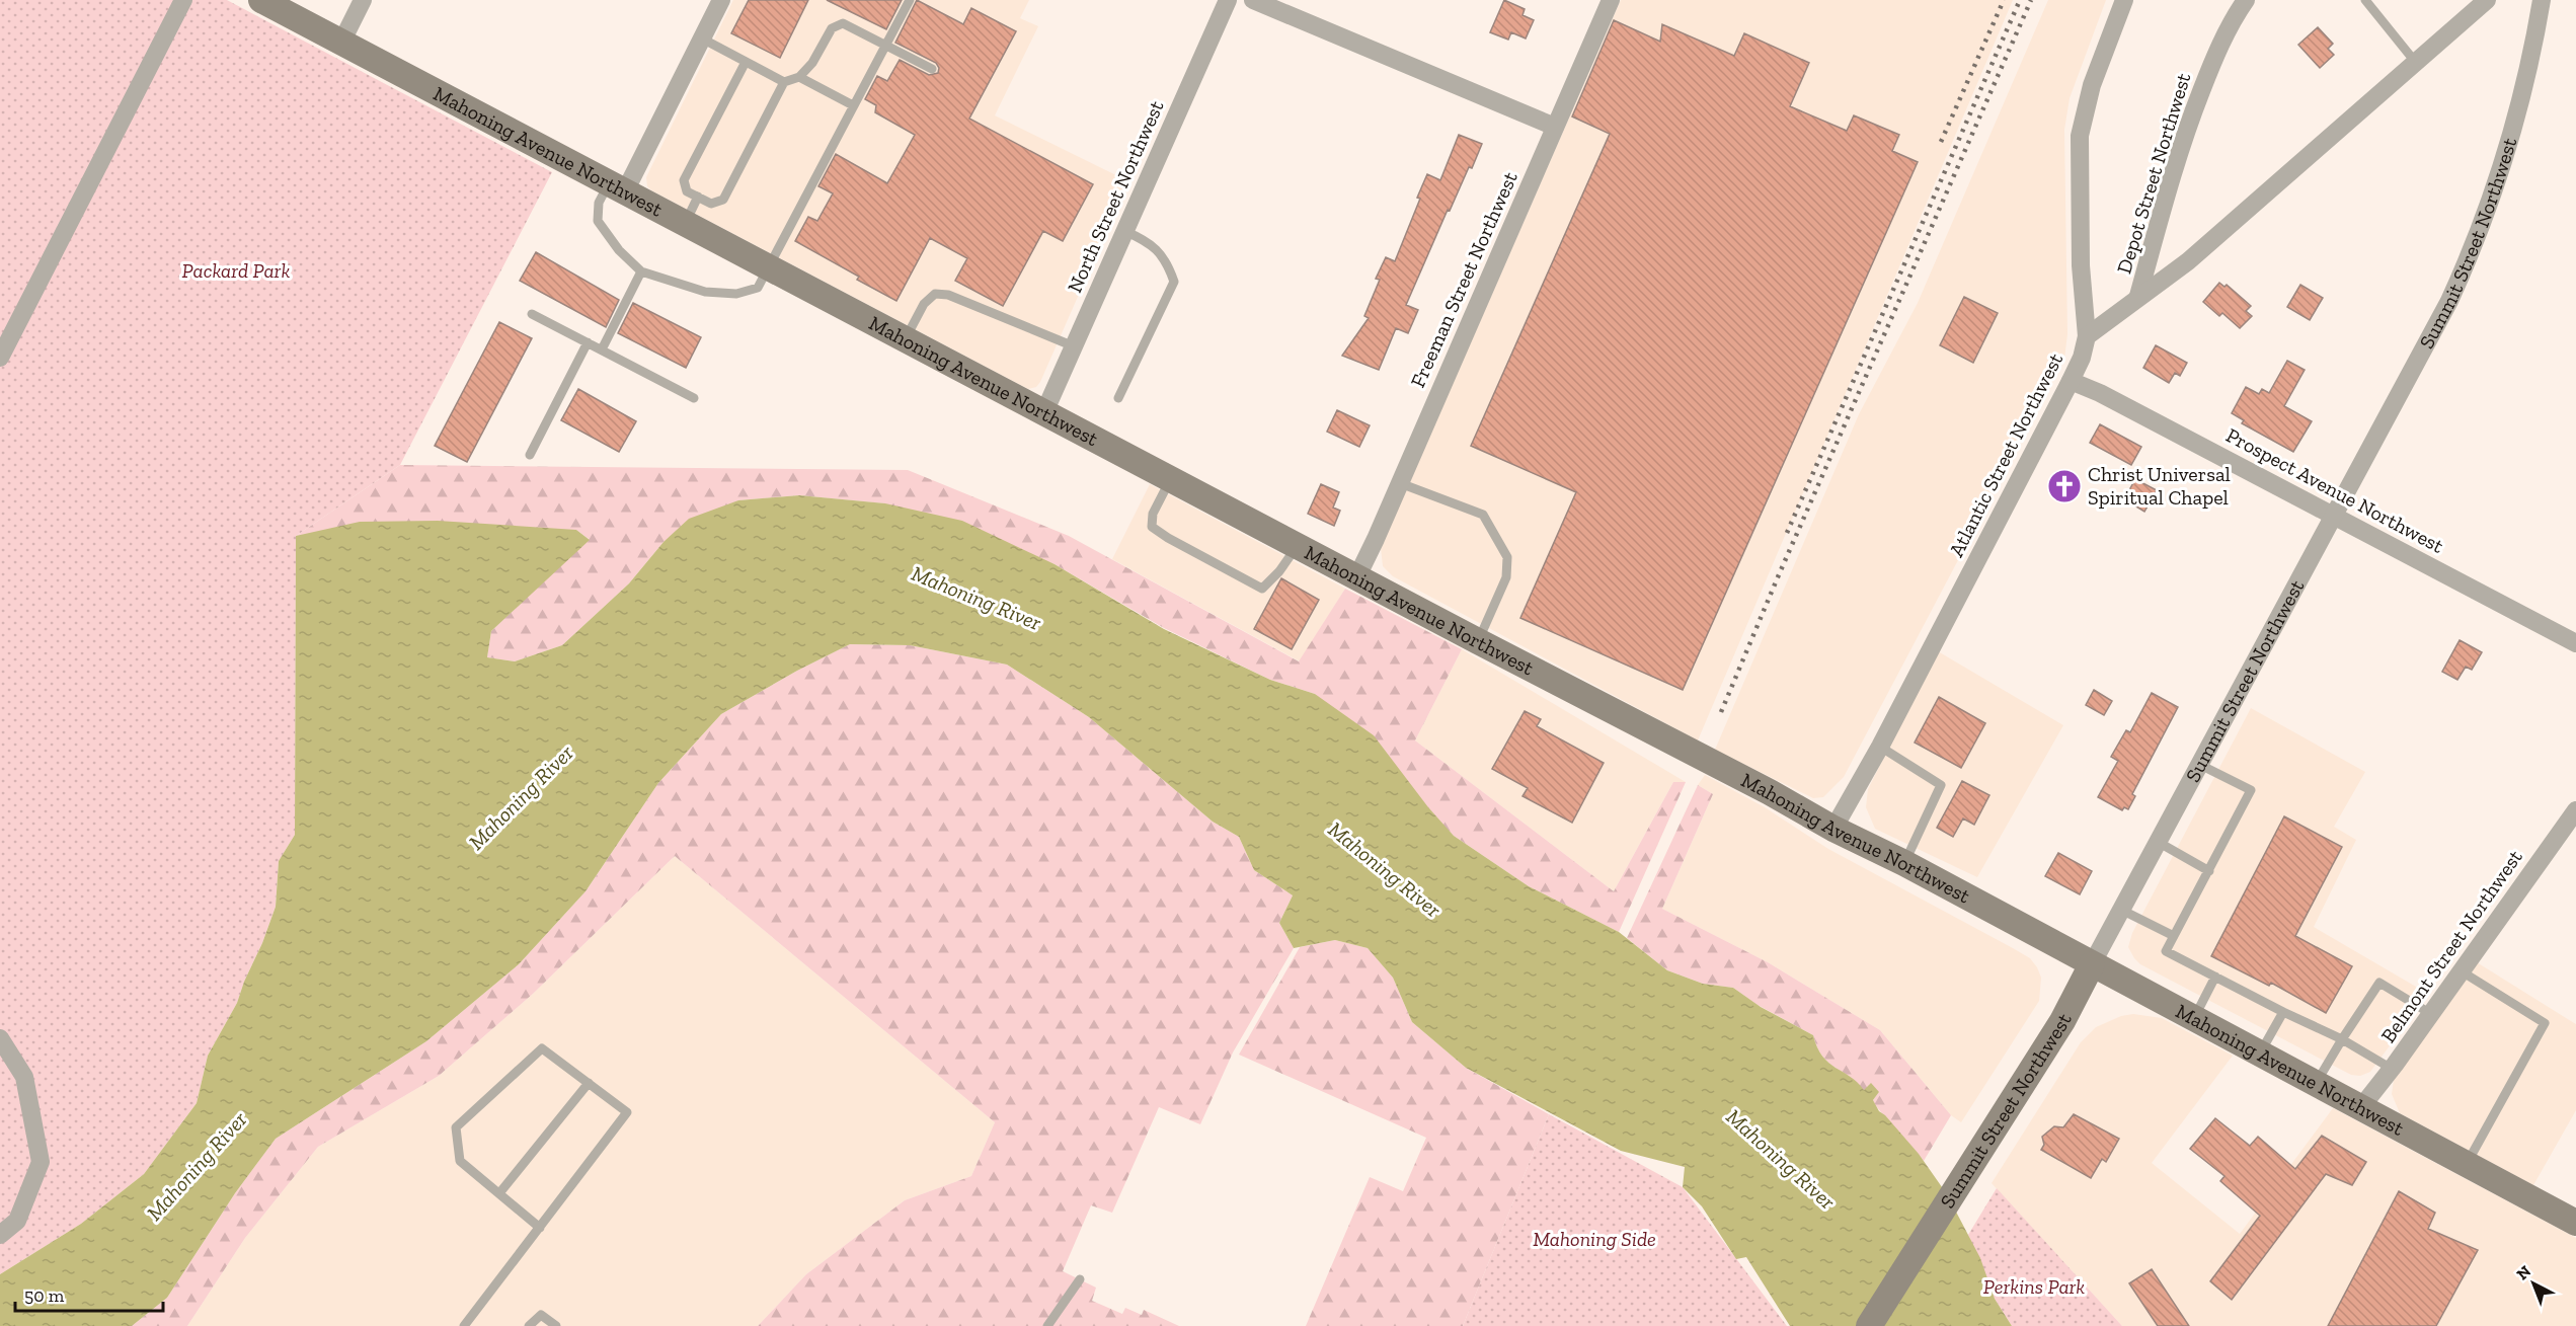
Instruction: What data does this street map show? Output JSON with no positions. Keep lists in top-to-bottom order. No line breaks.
{"streets":{"main road":["Mahoning Avenue Northwest","Summit Street Northwest"],"street":["Depot Street Northwest","North Street Northwest","Freeman Street Northwest","Atlantic Street Northwest","Prospect Avenue Northwest","Belmont Street Northwest"]},"crossings":[["Mahoning Avenue Northwest","North Street Northwest"],["Mahoning Avenue Northwest","Summit Street Northwest"],["Mahoning Avenue Northwest","Freeman Street Northwest"],["Mahoning Avenue Northwest","Atlantic Street Northwest"],["Mahoning Avenue Northwest","Belmont Street Northwest"],["Summit Street Northwest","Prospect Avenue Northwest"],["Atlantic Street Northwest","Prospect Avenue Northwest"]],"water":["Mahoning River"],"parks":["Packard Park","Mahoning Side","Perkins Park"],"places":{"church":["Christ Universal Spiritual Chapel"]},"scale_bar":"50 m","north":"top left"}
